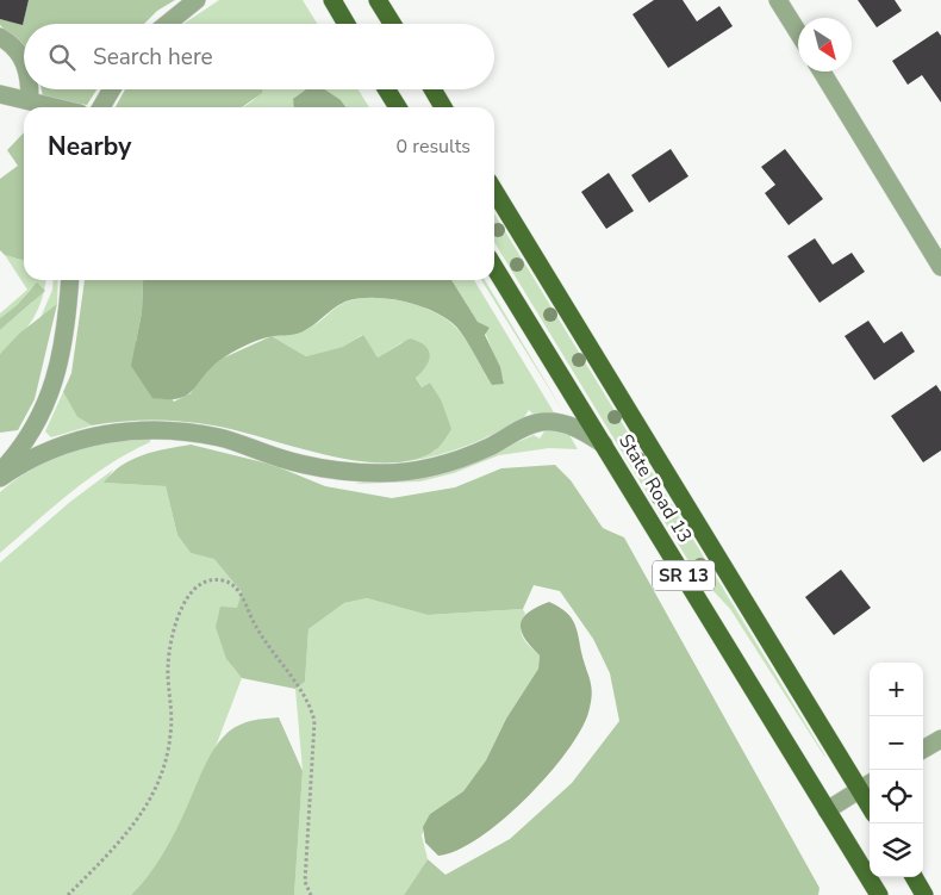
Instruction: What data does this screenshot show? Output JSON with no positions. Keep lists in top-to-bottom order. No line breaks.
{"streets":{"main road":["State Road 13","SR 13"]},"north":"bottom right","page":{"search":"Search here","heading":["Nearby","0 results"],"map_buttons":["+","−"]}}
